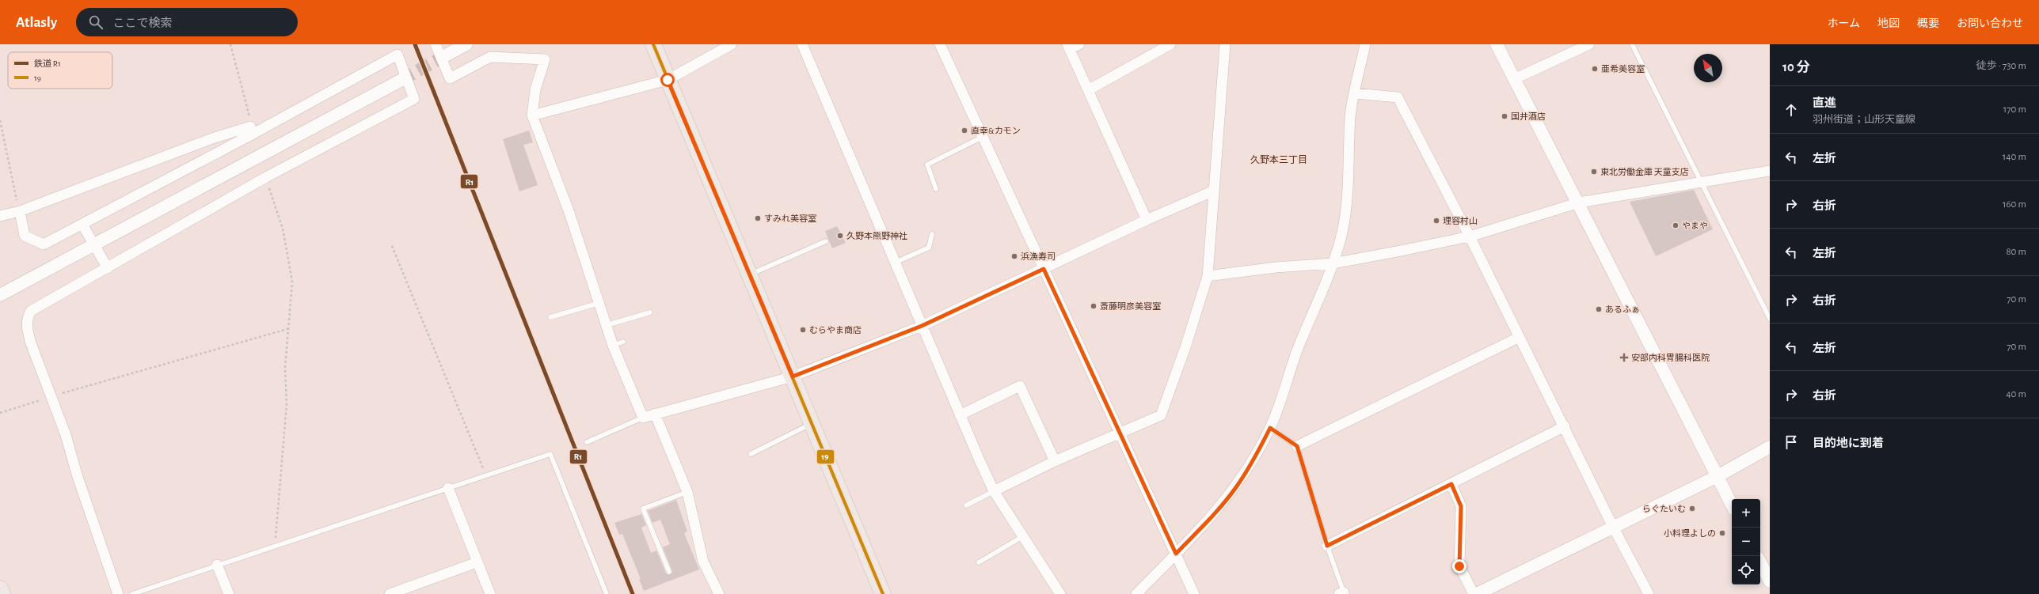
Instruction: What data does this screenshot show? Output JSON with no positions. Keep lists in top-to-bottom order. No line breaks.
{"districts":["久野本三丁目"],"places":{"other":["亜希美容室","国井酒店","直幸&カモン","東北労働金庫 天童支店","すみれ美容室","理容村山","やまや","久野本熊野神社","浜漁寿司","斎藤明彦美容室","あるふぁ","むらやま商店","らぐたいむ","小料理よしの"],"health":["安部内科胃腸科医院"]},"lines":["rail line R1","transit line 19"],"legend":["鉄道 R1","19"],"north":"top left","page":{"header":"Atlasly","search":"ここで検索","nav":["ホーム","地図","概要","お問い合わせ"],"heading":["10 分","徒歩 · 730 m"],"list":[["直進","羽州街道；山形天童線","170 m"],["左折","140 m"],["右折","160 m"],["左折","80 m"],["右折","70 m"],["左折","70 m"],["右折","40 m"],"目的地に到着"],"map_buttons":["+","−"]}}
